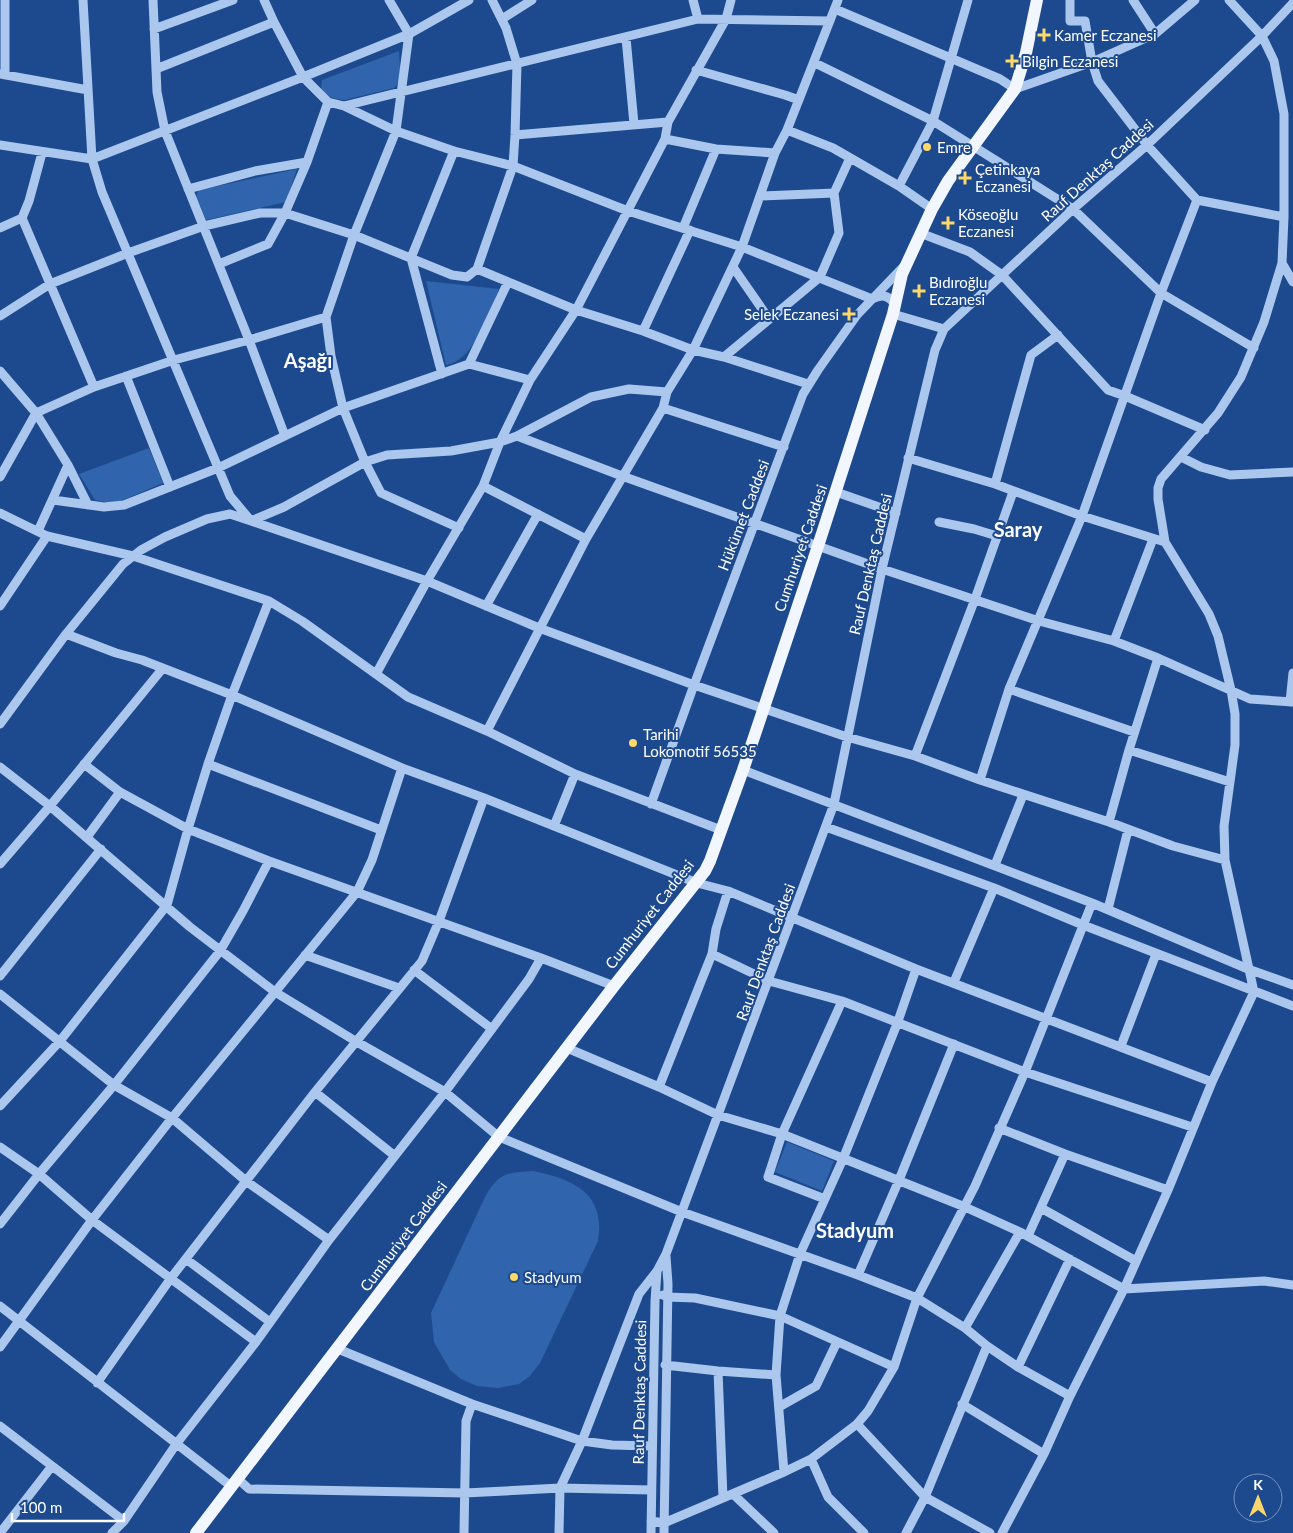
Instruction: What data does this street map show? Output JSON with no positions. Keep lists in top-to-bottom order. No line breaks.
{"streets":{"main road":["Cumhuriyet Caddesi"],"street":["Rauf Denktaş Caddesi","Hükümet Caddesi"]},"crossings":[["Hükümet Caddesi","Cumhuriyet Caddesi"]],"districts":["Aşağı","Saray","Stadyum"],"places":{"health":["Kamer Eczanesi","Bilgin Eczanesi","Çetinkaya Eczanesi","Köseoğlu Eczanesi","Bıdıroğlu Eczanesi","Selek Eczanesi"],"other":["Emre","Tarihi Lokomotif 56535","Stadyum"]},"scale_bar":"100 m","north":"top"}
